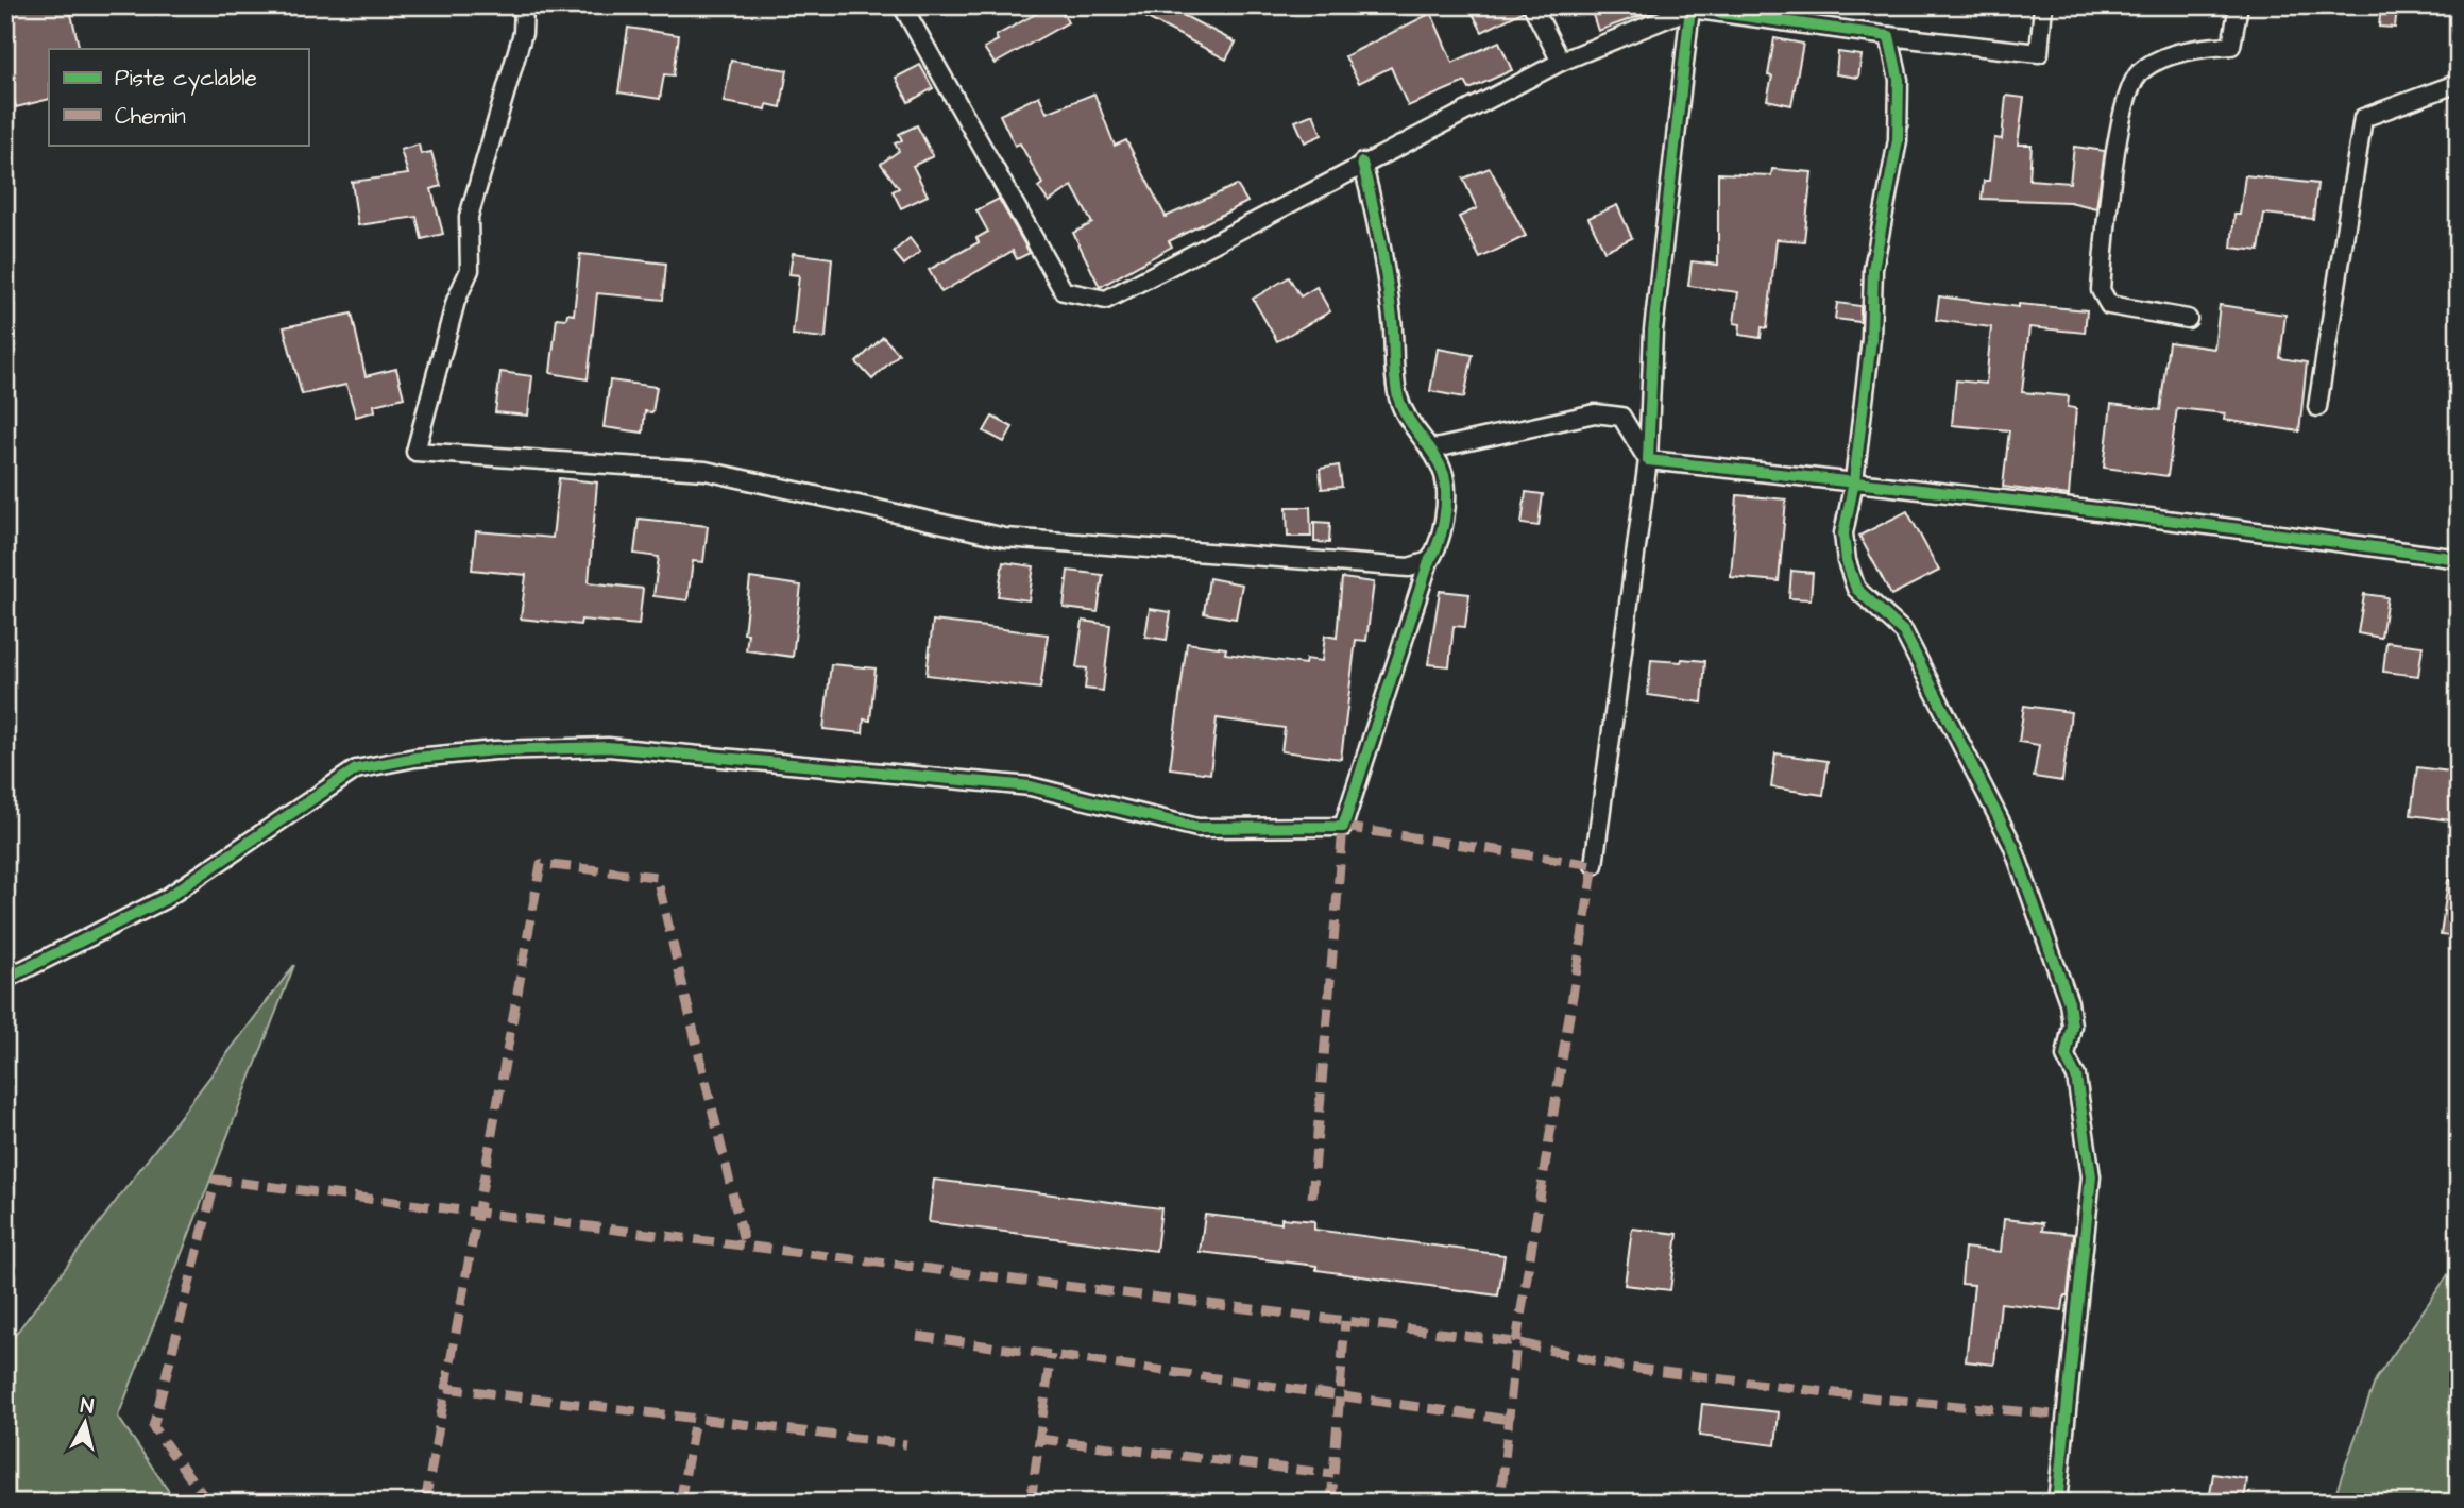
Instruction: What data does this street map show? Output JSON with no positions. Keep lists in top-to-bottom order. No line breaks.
{"legend":["Piste cyclable","Chemin"],"north":"top"}
